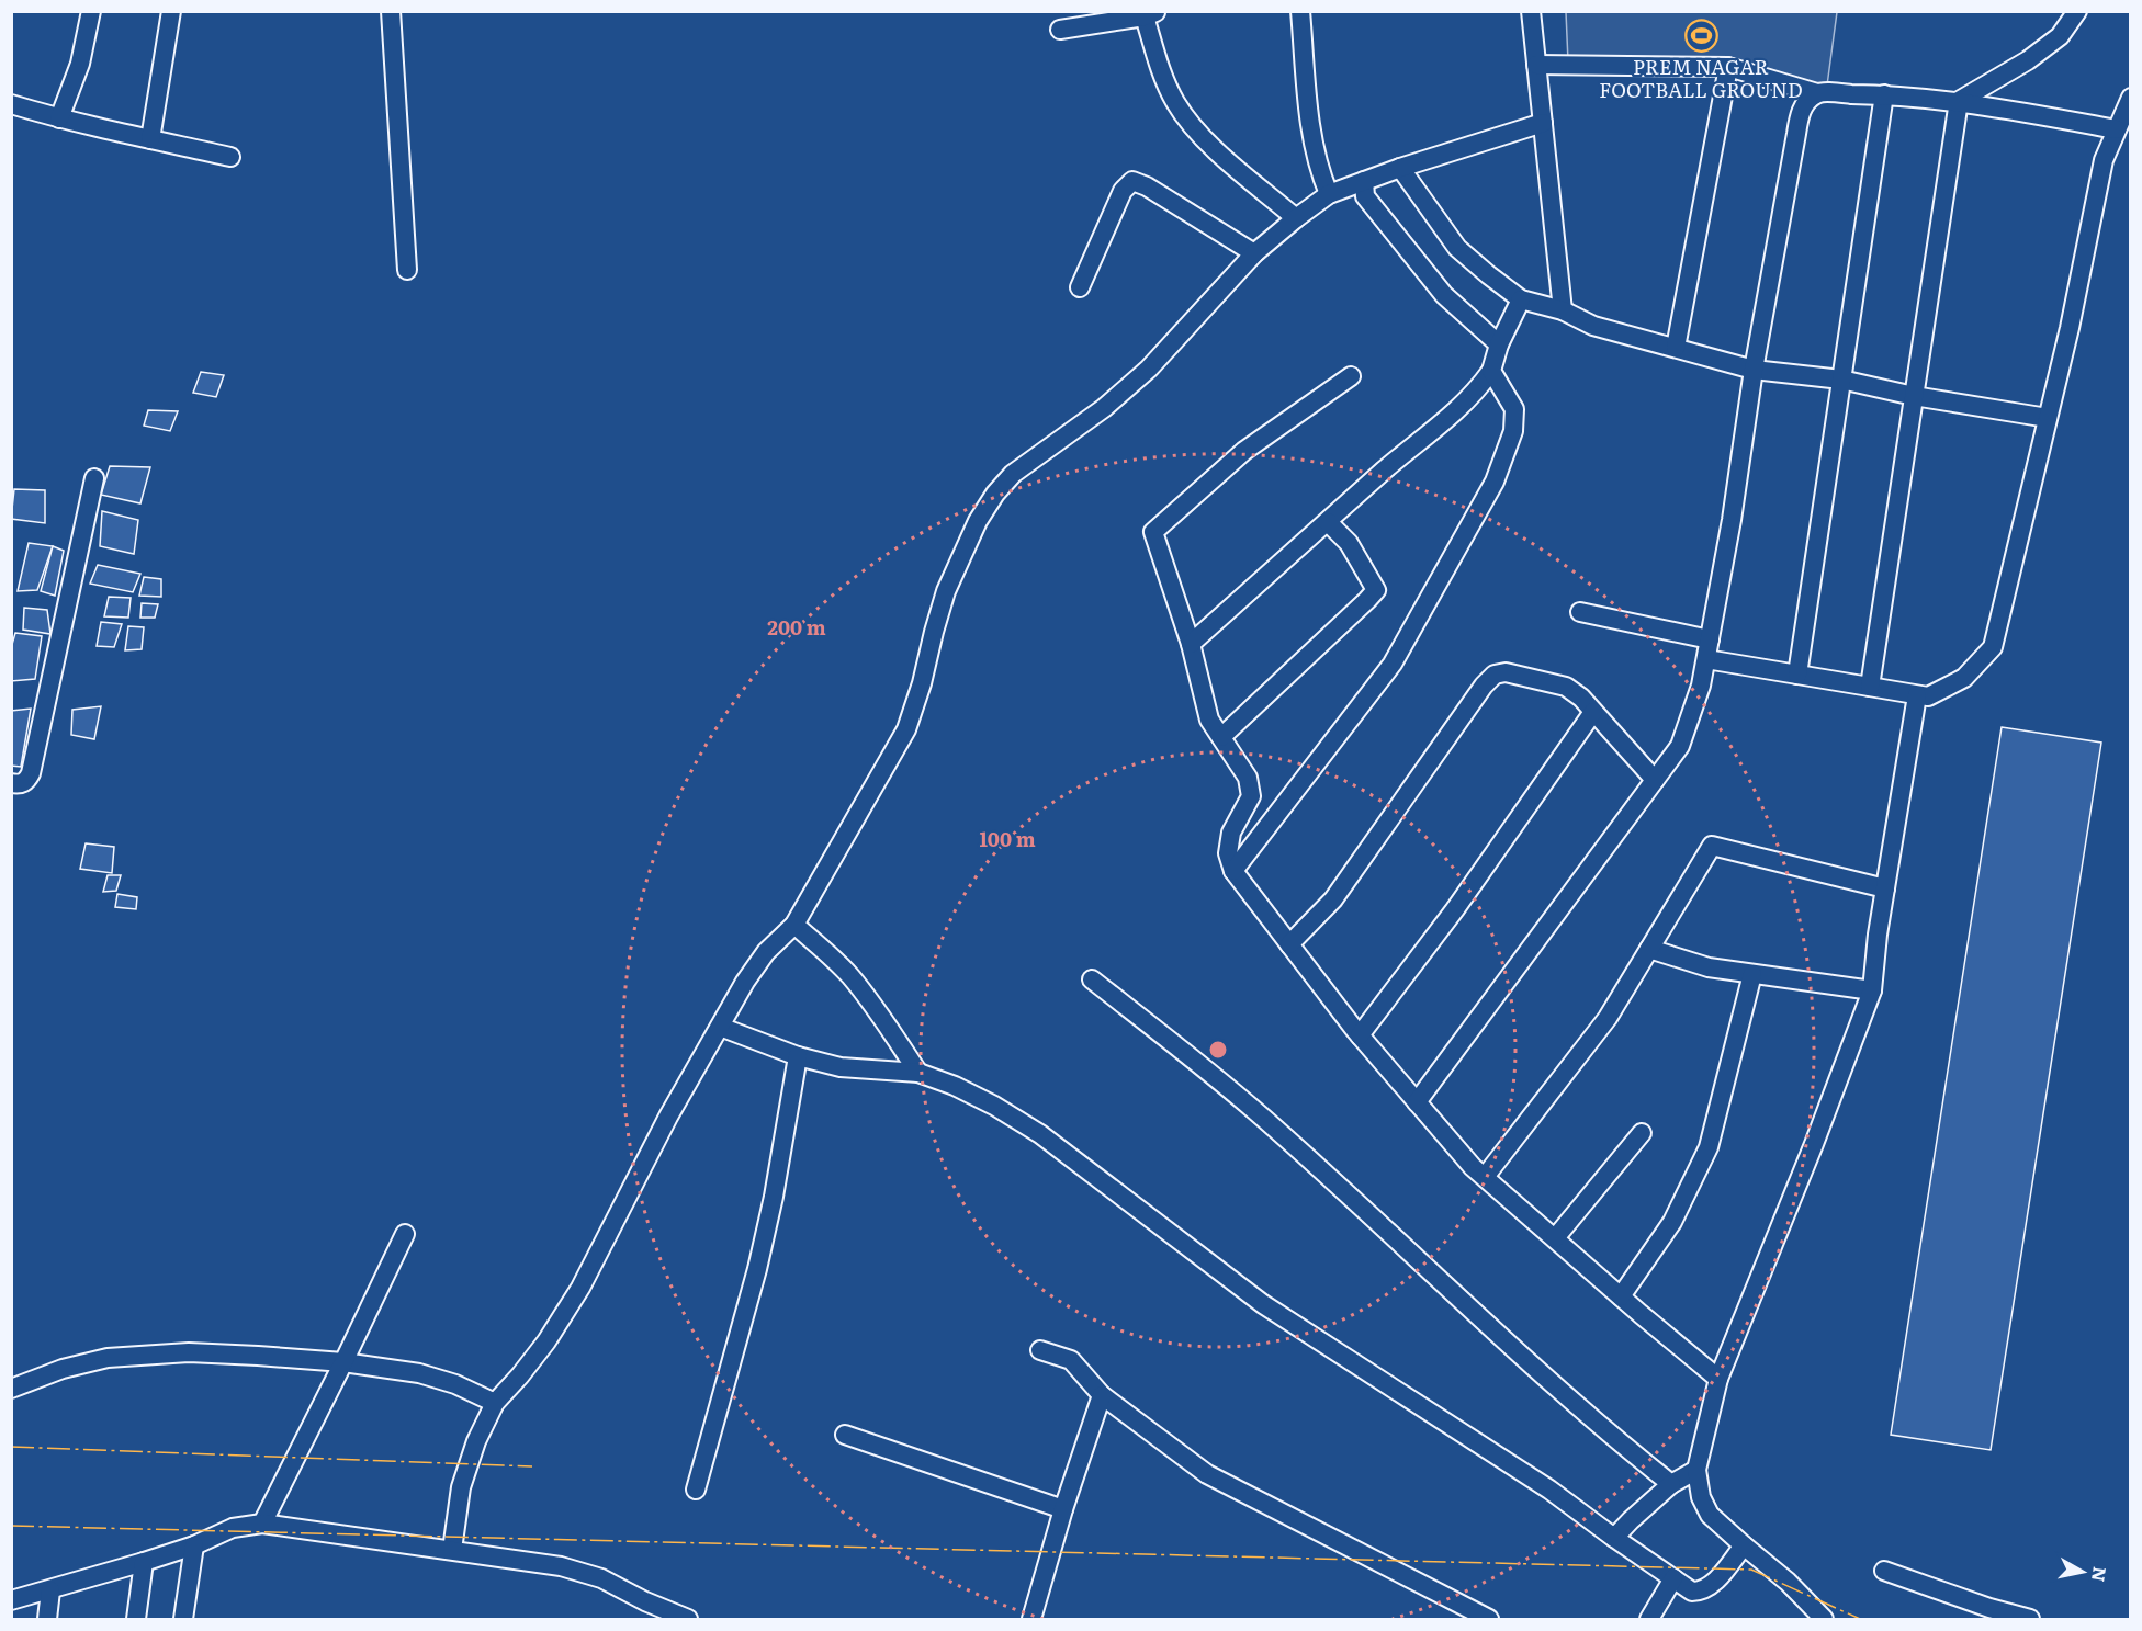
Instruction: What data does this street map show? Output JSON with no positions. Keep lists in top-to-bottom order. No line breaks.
{"places":{"sports":["PREM NAGAR FOOTBALL GROUND"]},"north":"right","rings":["200 m","100 m"]}
